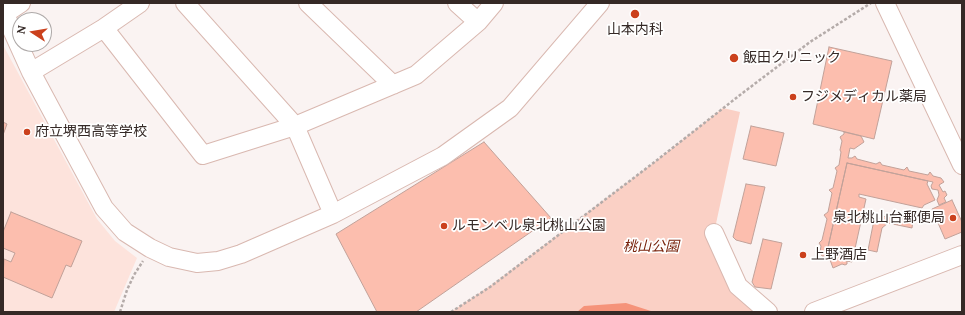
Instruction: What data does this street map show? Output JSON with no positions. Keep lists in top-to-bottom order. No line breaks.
{"parks":["桃山公園"],"places":["山本内科","飯田クリニック","フジメディカル薬局","府立堺西高等学校","泉北桃山台郵便局","ルモンベル泉北桃山公園","上野酒店"],"north":"left"}
